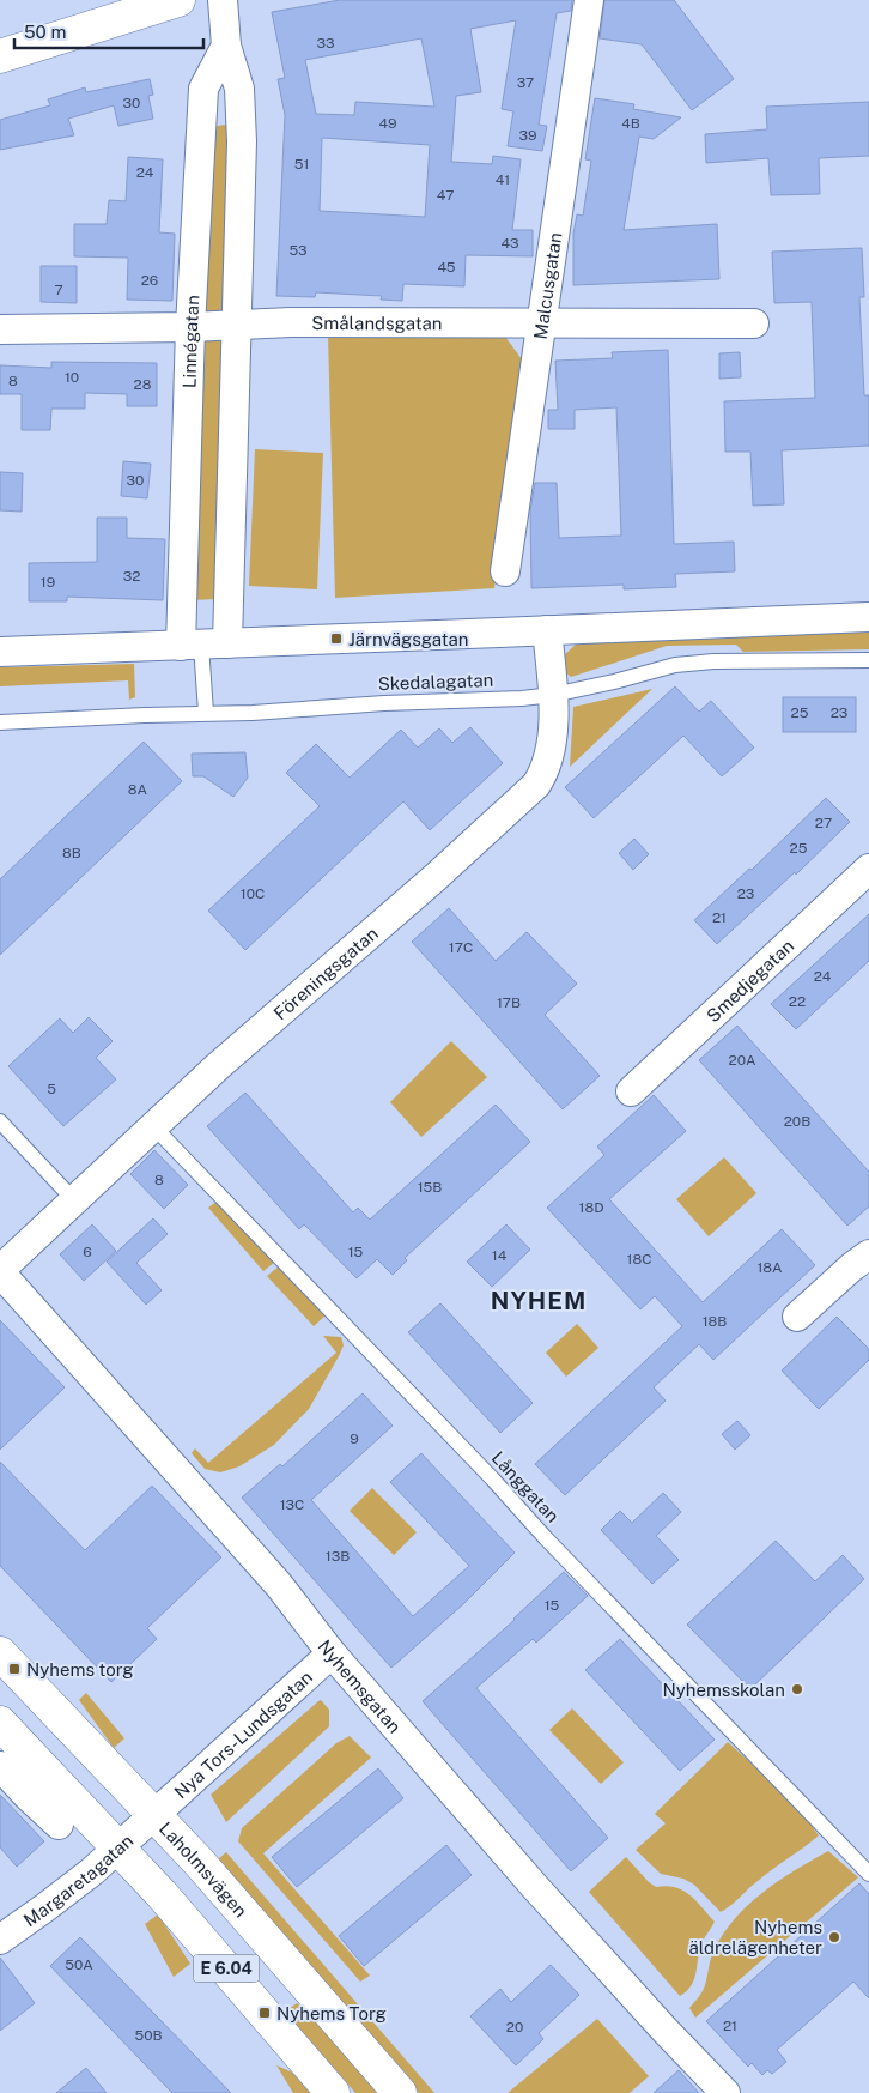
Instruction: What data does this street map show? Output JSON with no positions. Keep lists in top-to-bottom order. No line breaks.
{"streets":{"highway":["Laholmsvägen","E 6.04"],"street":["Malcusgatan","Smålandsgatan","Linnégatan","Föreningsgatan","Smedjegatan","Nyhemsgatan","Nya Tors-Lundsgatan","Margaretagatan"],"lane":["Skedalagatan","Långgatan"]},"crossings":[["Malcusgatan","Smålandsgatan"],["Smålandsgatan","Linnégatan"],["Skedalagatan","Föreningsgatan"],["Föreningsgatan","Långgatan"],["Föreningsgatan","Nyhemsgatan"],["Nyhemsgatan","Nya Tors-Lundsgatan"],["Nya Tors-Lundsgatan","Laholmsvägen"],["Nya Tors-Lundsgatan","Margaretagatan"],["Laholmsvägen","Margaretagatan"],["Margaretagatan","E 6.04"]],"districts":["NYHEM"],"places":{"transit":["Järnvägsgatan","Nyhems torg","Nyhems Torg"],"other":["Nyhemsskolan","Nyhems äldrelägenheter"]},"house_numbers":["33","37","30","49","4B","39","51","24","41","47","43","53","45","26","7","10","8","28","30","32","19","25","23","8A","27","25","8B","10C","23","21","17C","24","22","17B","20A","5","20B","8","15B","18D","6","15","14","18C","18A","18B","9","13C","13B","15","50A","21","20","50B"],"scale_bar":"50 m"}
